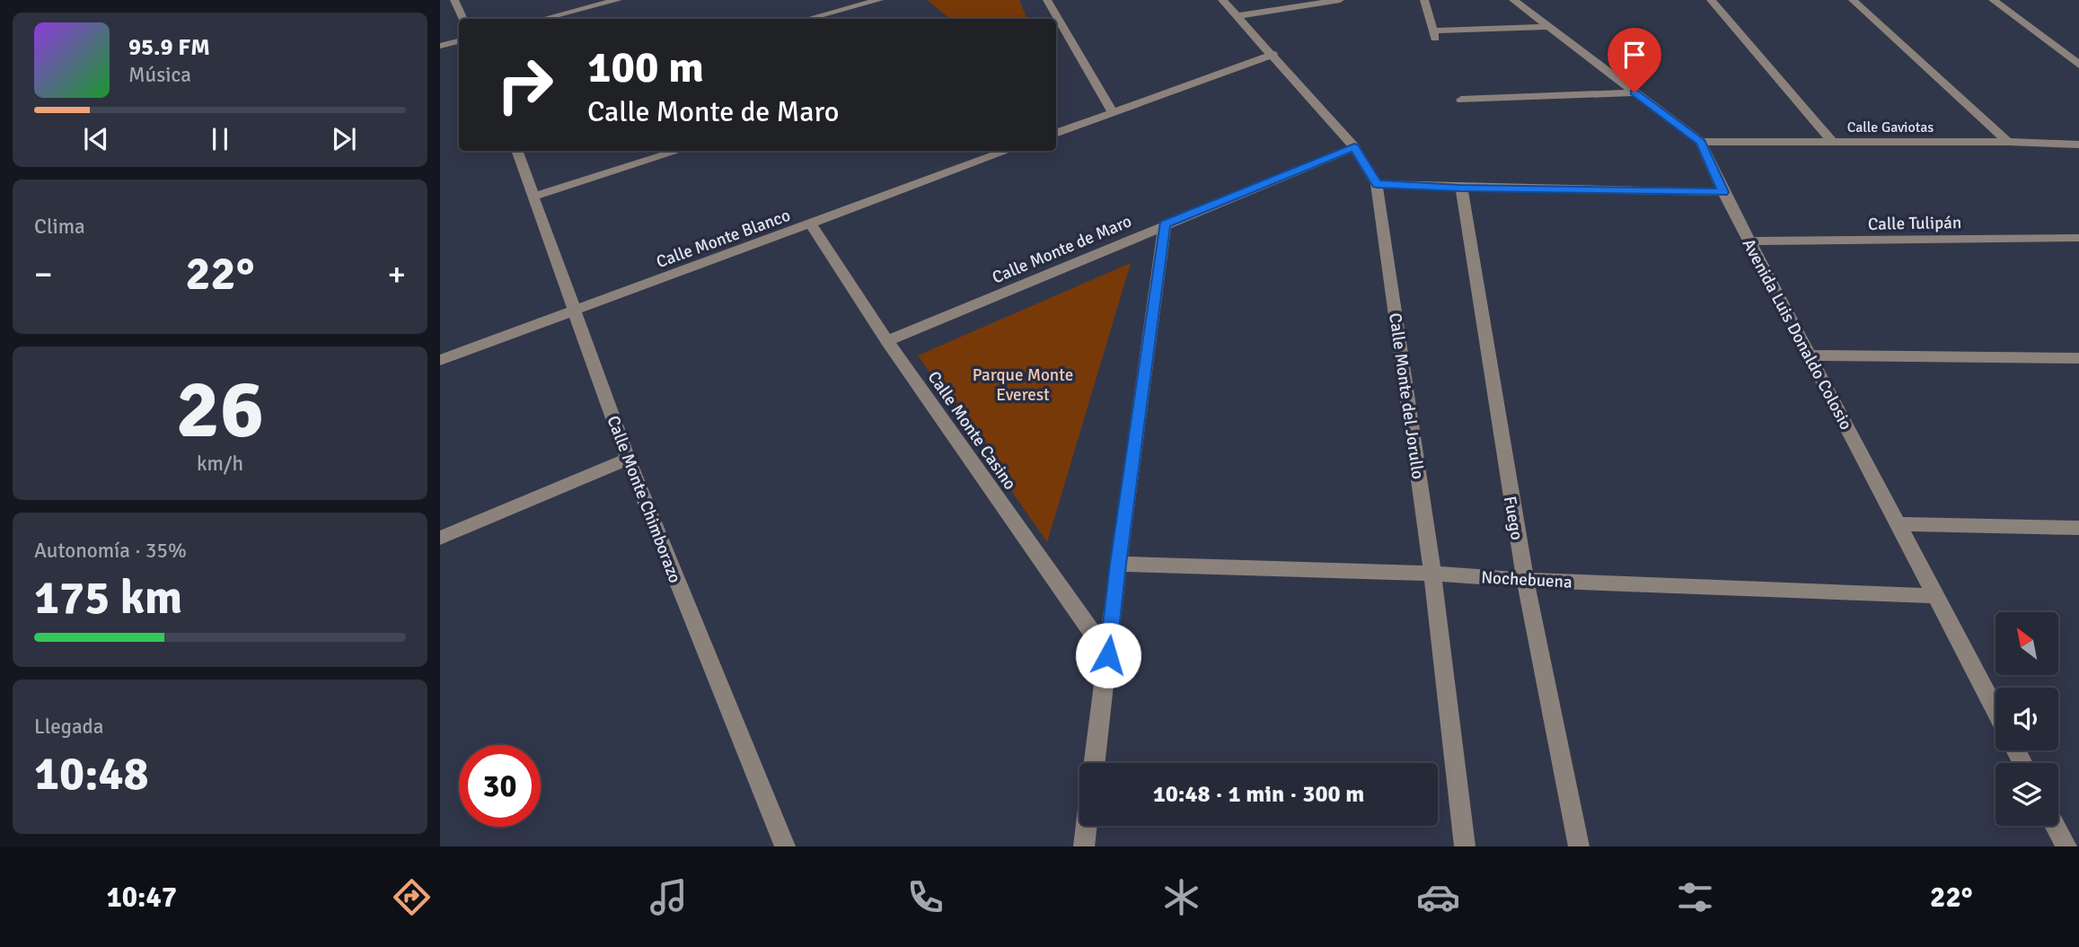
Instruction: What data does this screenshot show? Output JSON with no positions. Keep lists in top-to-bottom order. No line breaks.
{"streets":{"street":["Calle Gaviotas","Calle Tulipán","Calle Monte Blanco","Calle Monte de Maro","Avenida Luis Donaldo Colosio","Calle Monte del Jorullo","Calle Monte Casino","Calle Monte Chimborazo","Fuego","Nochebuena"]},"crossings":[["Calle Gaviotas","Avenida Luis Donaldo Colosio"],["Calle Tulipán","Avenida Luis Donaldo Colosio"],["Calle Monte Blanco","Calle Monte Casino"],["Calle Monte Blanco","Calle Monte Chimborazo"],["Calle Monte de Maro","Calle Monte del Jorullo"],["Calle Monte de Maro","Calle Monte Casino"],["Avenida Luis Donaldo Colosio","Nochebuena"],["Calle Monte del Jorullo","Nochebuena"],["Fuego","Nochebuena"]],"parks":["Parque Monte Everest"],"north":"top left","page":{"turn":["100 m","Calle Monte de Maro"],"song":["95.9 FM","Música"],"tile":["Clima",["26","km/h"],["Autonomía · 35%","175 km"],["Llegada","10:48"]],"heat":["−","22°","+"],"limit":"30","trip":"10:48 · 1 min · 300 m","tabs":["10:47","22°"]}}
